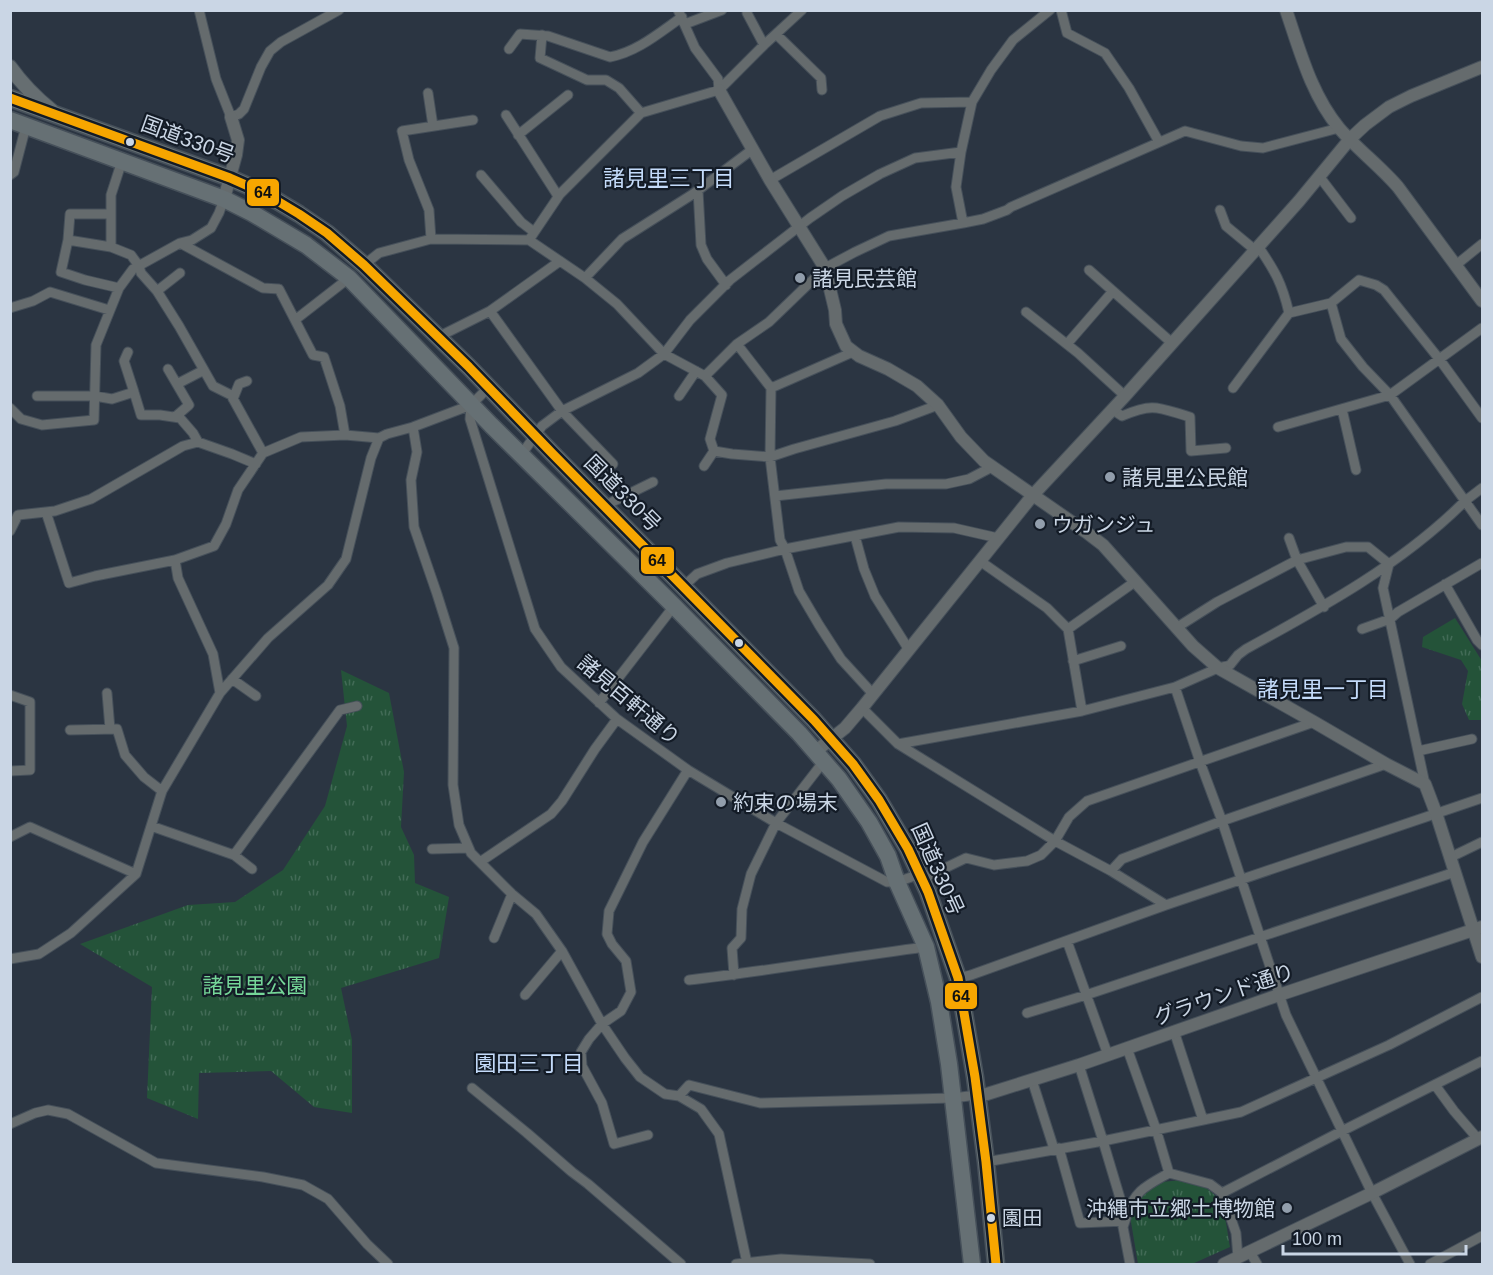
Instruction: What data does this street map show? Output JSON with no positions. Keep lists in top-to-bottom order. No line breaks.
{"streets":{"highway":["国道330号"],"street":["諸見百軒通り","グラウンド通り"]},"crossings":[["国道330号","諸見百軒通り"],["国道330号","グラウンド通り"]],"districts":["諸見里三丁目","諸見里一丁目","園田三丁目"],"parks":["諸見里公園"],"places":["諸見民芸館","諸見里公民館","ウガンジュ","約束の場末","沖縄市立郷土博物館","園田"],"lines":["transit line 64"],"scale_bar":"100 m"}
